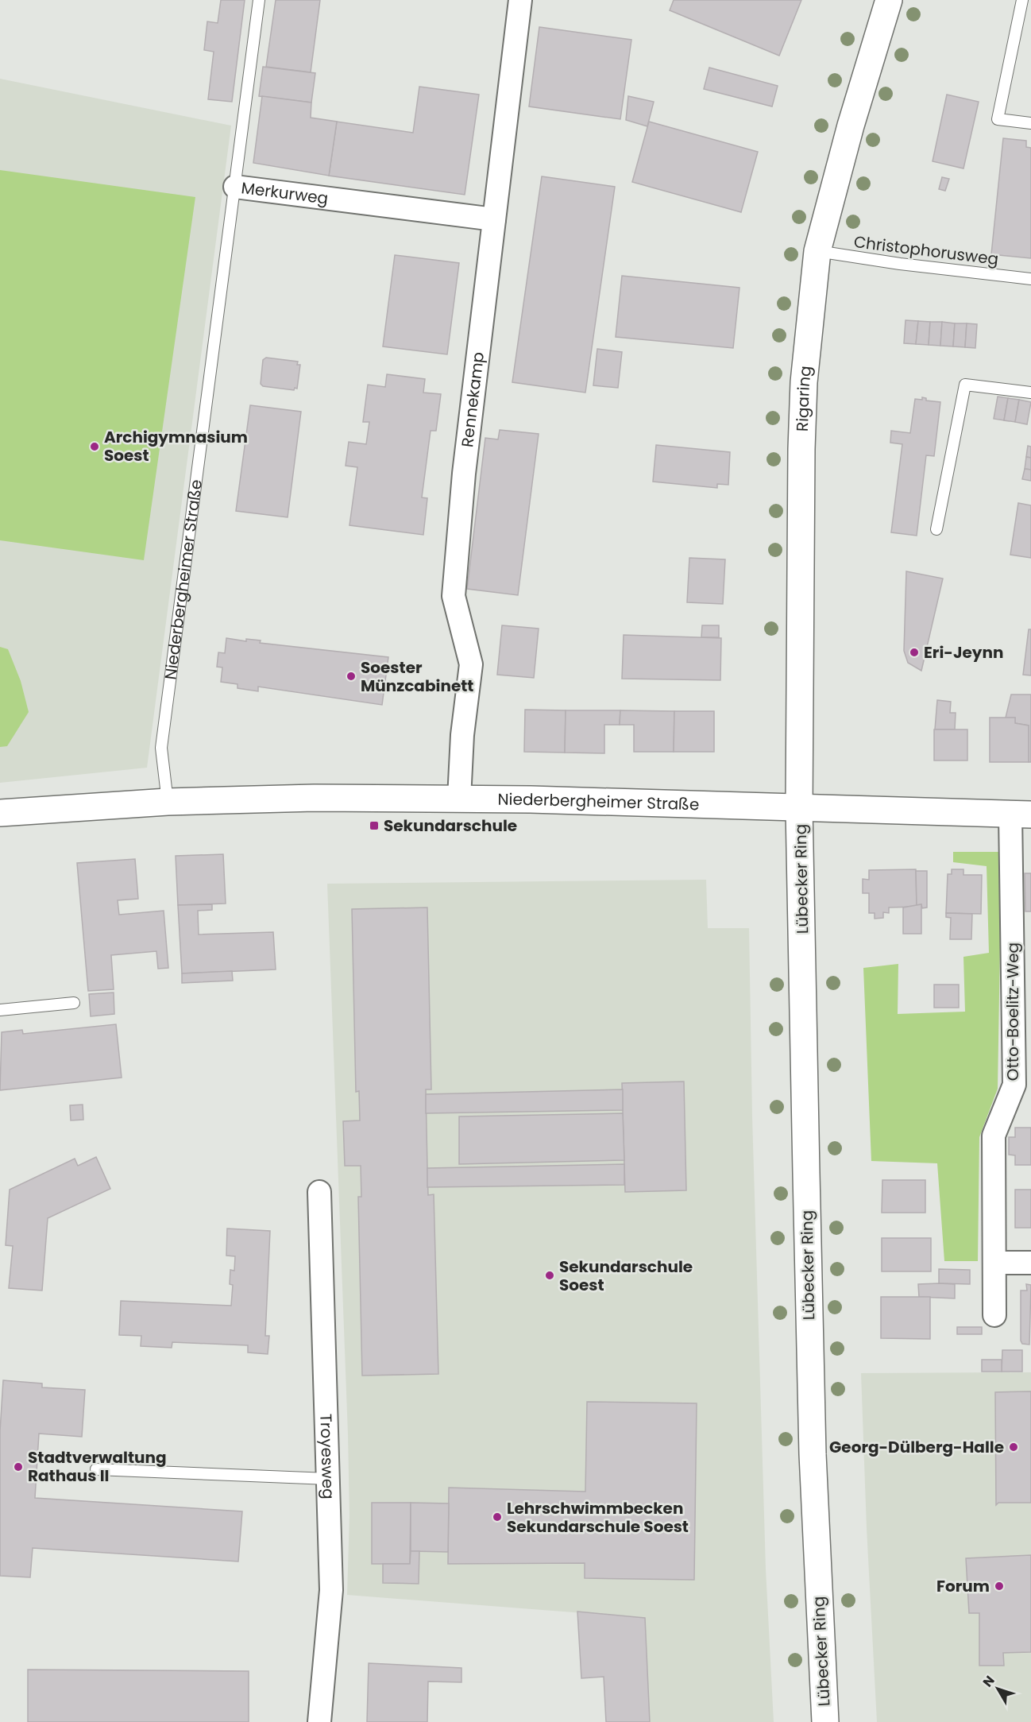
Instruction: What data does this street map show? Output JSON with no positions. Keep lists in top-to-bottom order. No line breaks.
{"streets":{"main road":["Rigaring","Niederbergheimer Straße","Lübecker Ring"],"street":["Merkurweg","Rennekamp","Otto-Boelitz-Weg","Troyesweg"],"lane":["Christophorusweg"]},"crossings":[["Merkurweg","Rennekamp"],["Merkurweg","Niederbergheimer Straße"],["Christophorusweg","Rigaring"],["Rigaring","Niederbergheimer Straße"],["Rigaring","Lübecker Ring"],["Rennekamp","Niederbergheimer Straße"],["Niederbergheimer Straße","Lübecker Ring"],["Niederbergheimer Straße","Otto-Boelitz-Weg"]],"places":{"other":["Archigymnasium Soest","Eri-Jeynn","Soester Münzcabinett","Sekundarschule Soest","Georg-Dülberg-Halle","Stadtverwaltung Rathaus II","Lehrschwimmbecken Sekundarschule Soest","Forum"],"transit":["Sekundarschule"]},"north":"top left"}
